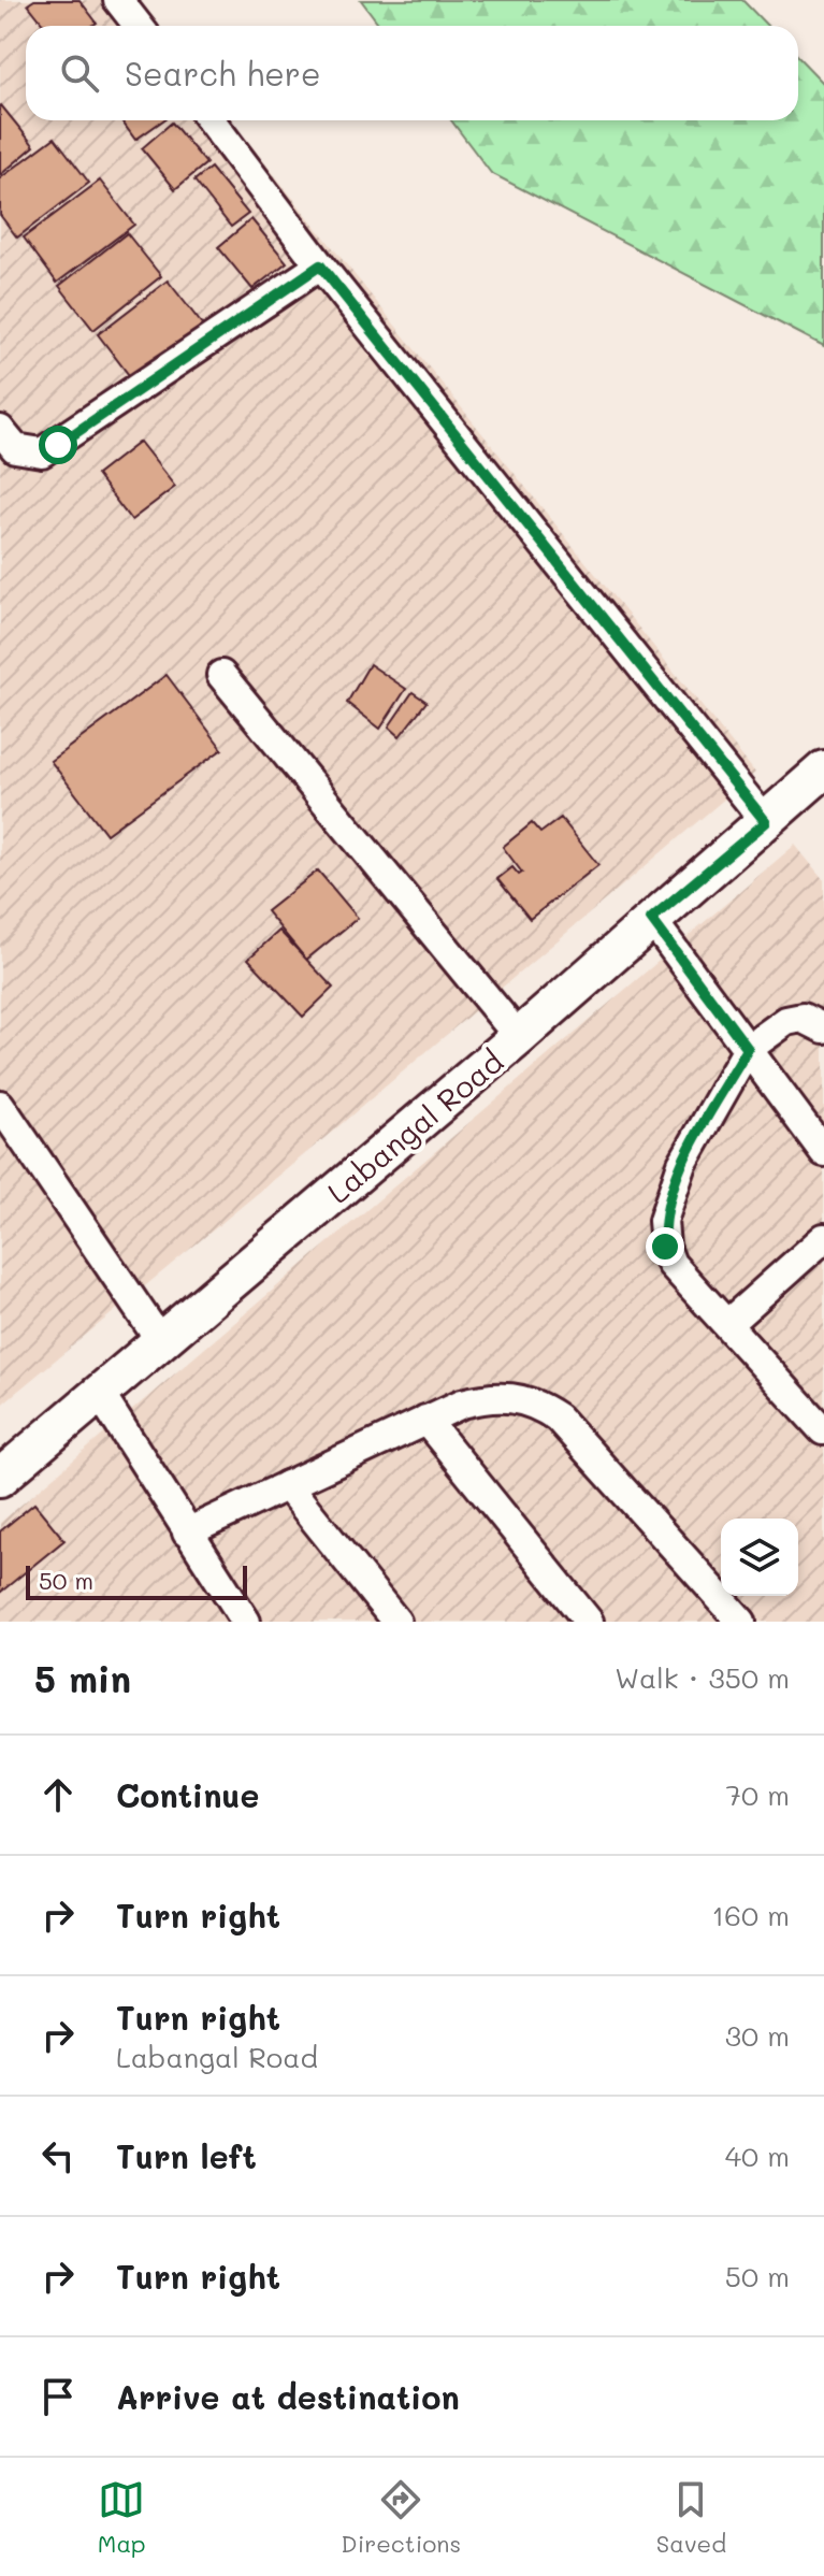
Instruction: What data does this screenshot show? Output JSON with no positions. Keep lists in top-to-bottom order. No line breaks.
{"streets":{"main road":["Labangal Road"]},"scale_bar":"50 m","page":{"search":"Search here","scale":"50 m","heading":["5 min","Walk · 350 m"],"list":[["Continue","70 m"],["Turn right","160 m"],["Turn right","Labangal Road","30 m"],["Turn left","40 m"],["Turn right","50 m"],"Arrive at destination"],"nav":["Map","Directions","Saved"]}}
